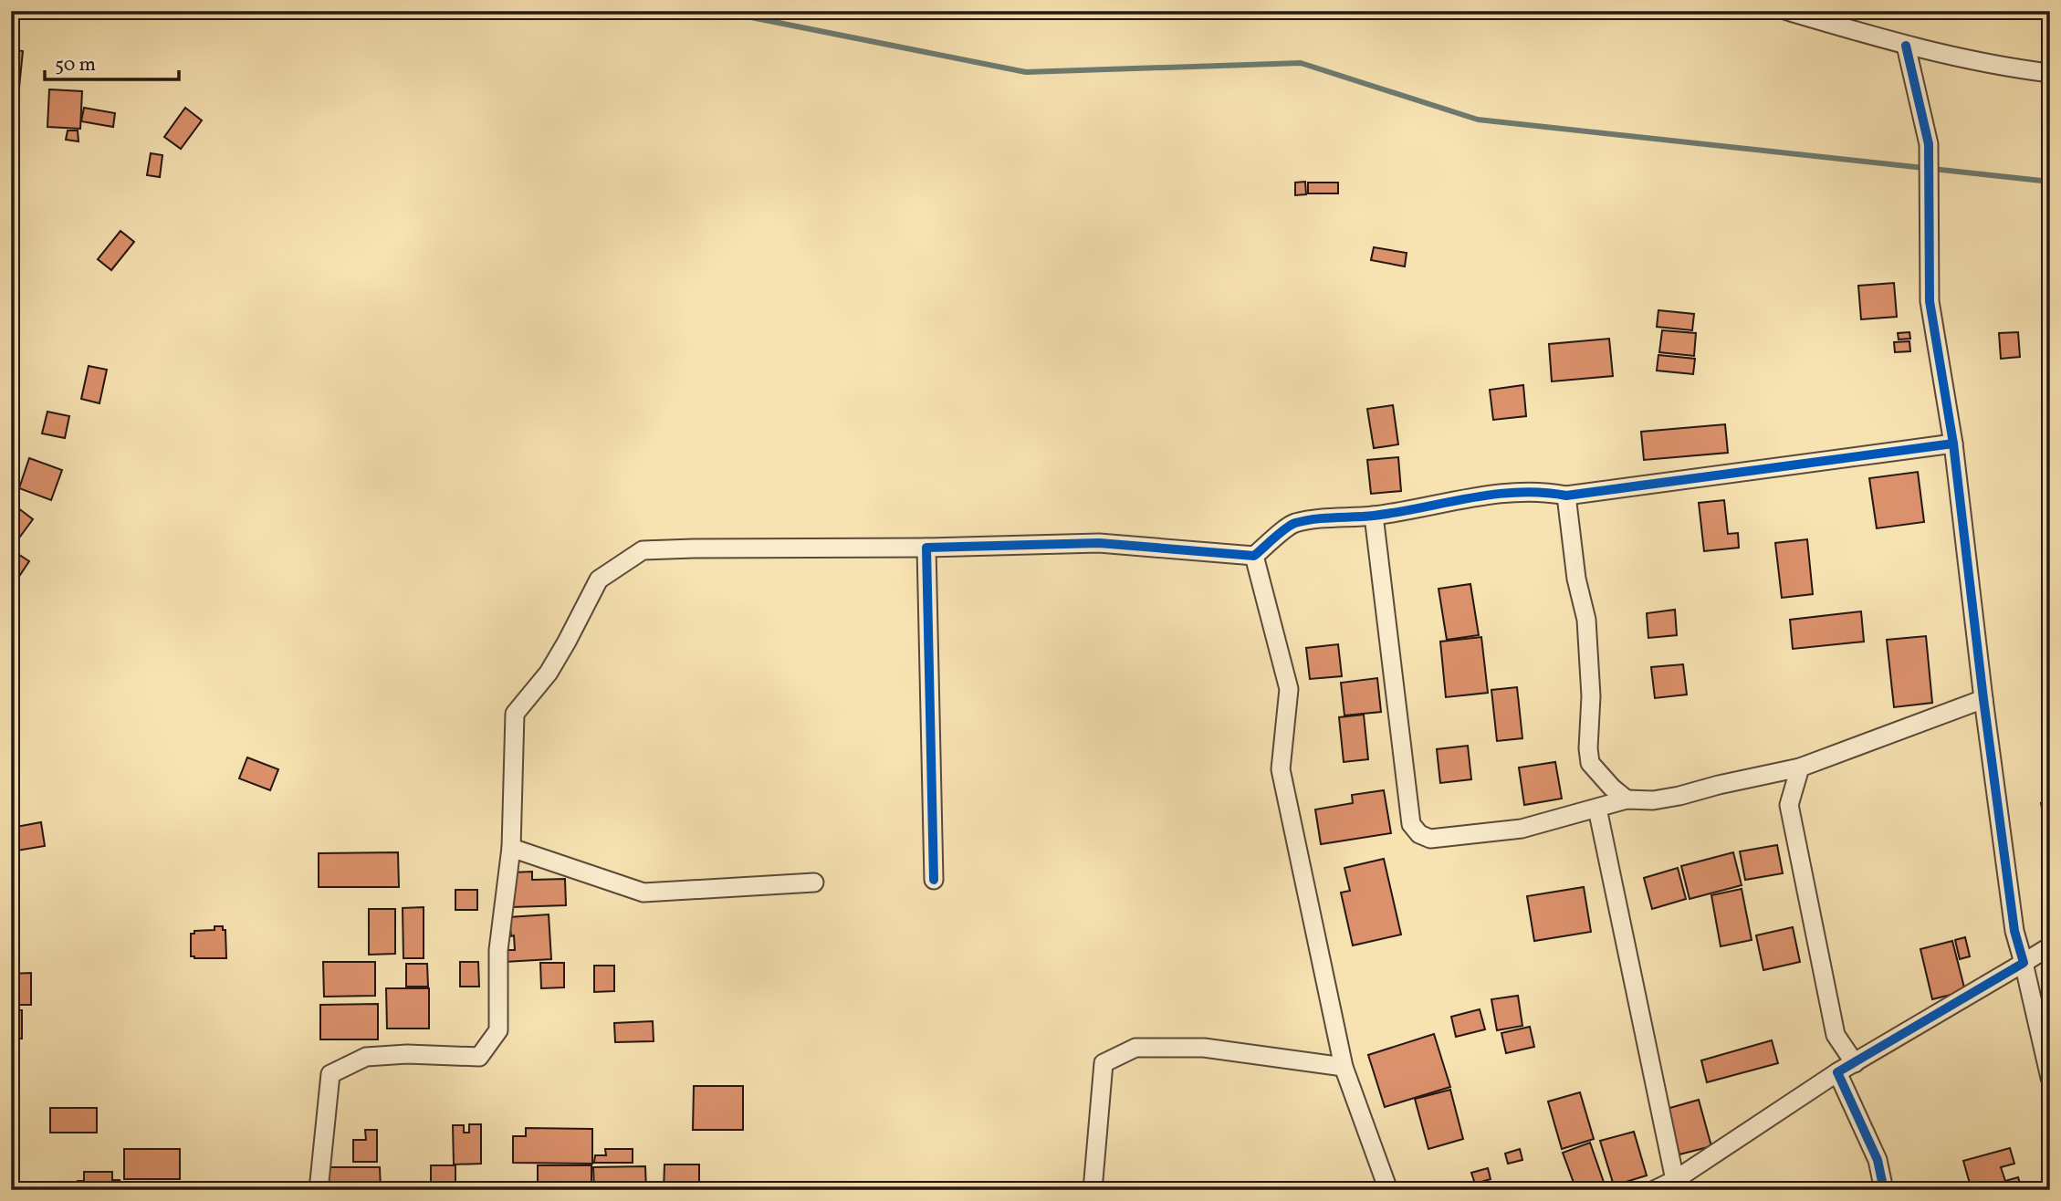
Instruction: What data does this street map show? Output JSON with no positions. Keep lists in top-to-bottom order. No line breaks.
{"scale_bar":"50 m"}
